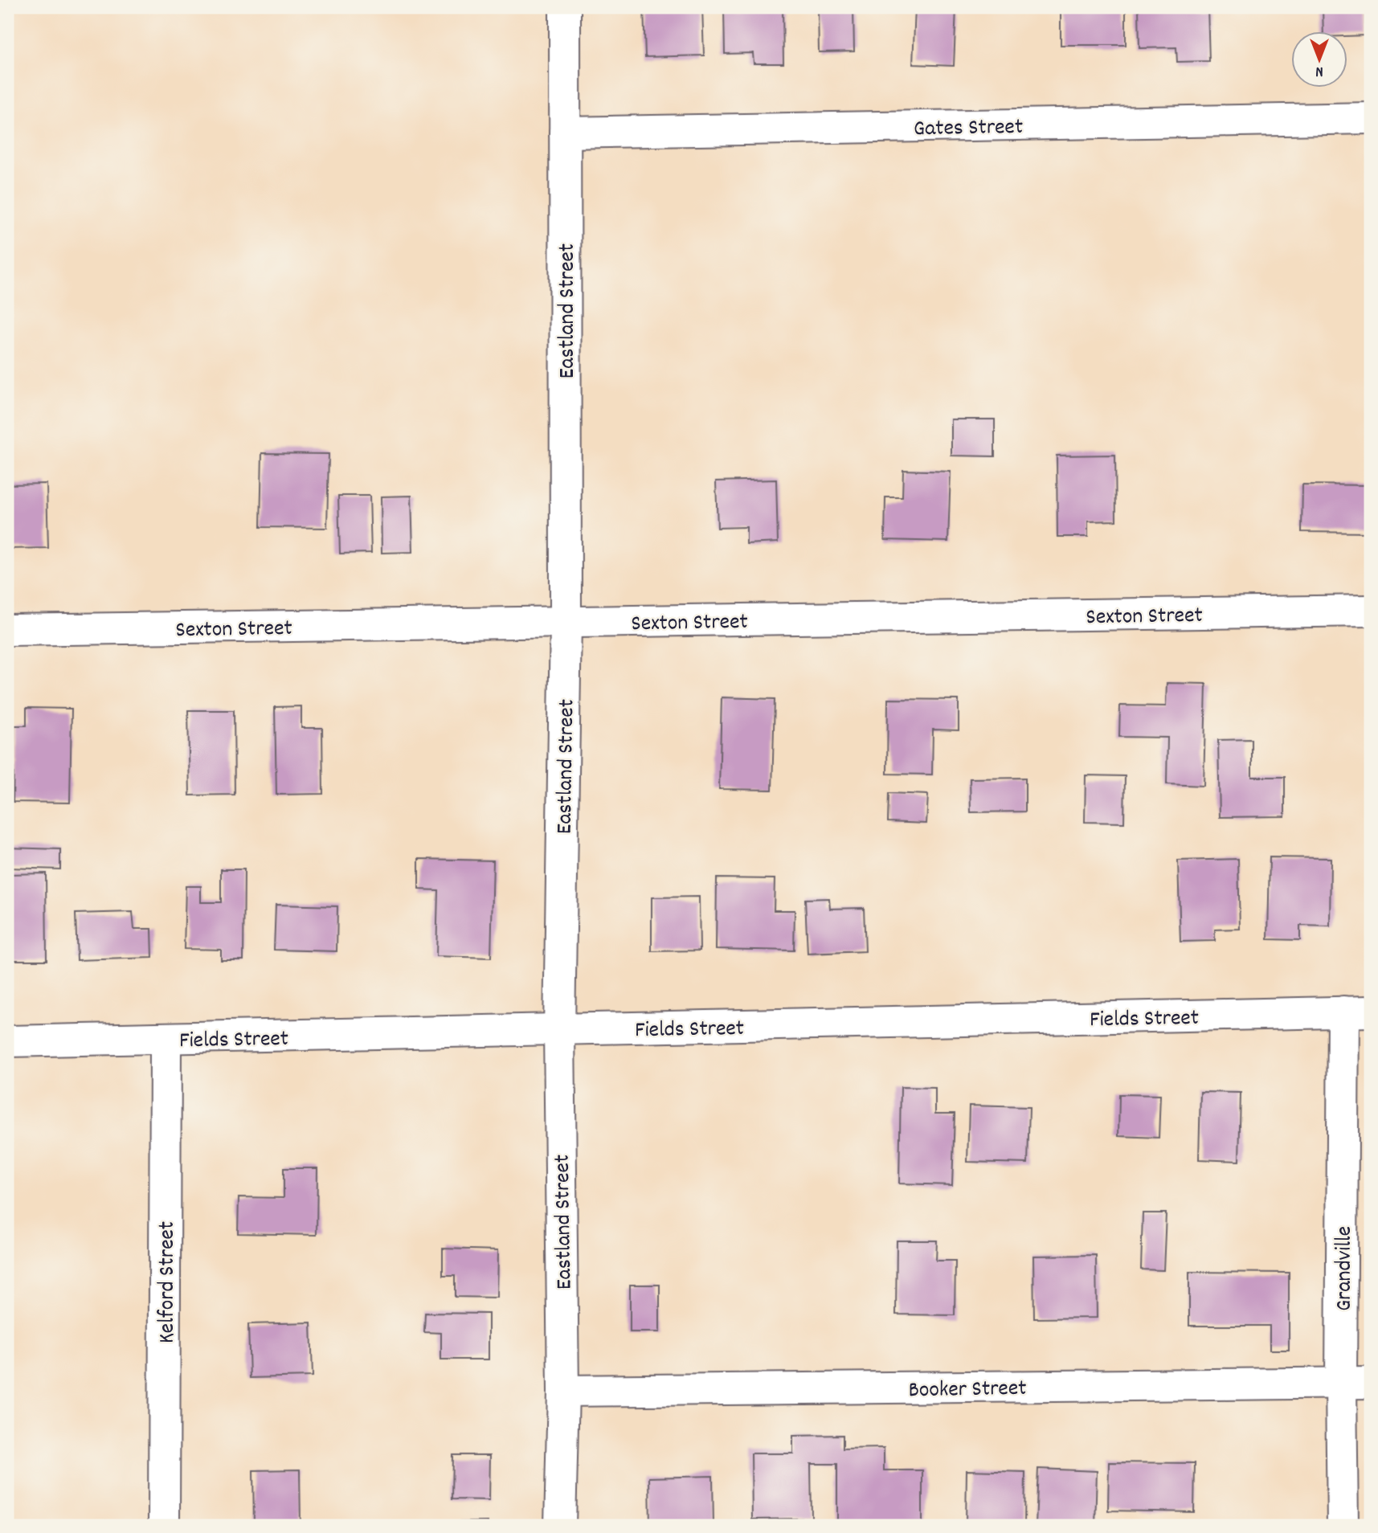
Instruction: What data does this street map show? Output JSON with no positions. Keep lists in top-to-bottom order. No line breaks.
{"streets":{"street":["Gates Street","Eastland Street","Sexton Street","Fields Street","Grandville","Kelford Street","Booker Street"]},"crossings":[["Gates Street","Eastland Street"],["Eastland Street","Sexton Street"],["Eastland Street","Fields Street"],["Eastland Street","Booker Street"],["Fields Street","Grandville"],["Fields Street","Kelford Street"],["Grandville","Booker Street"]],"north":"bottom"}
